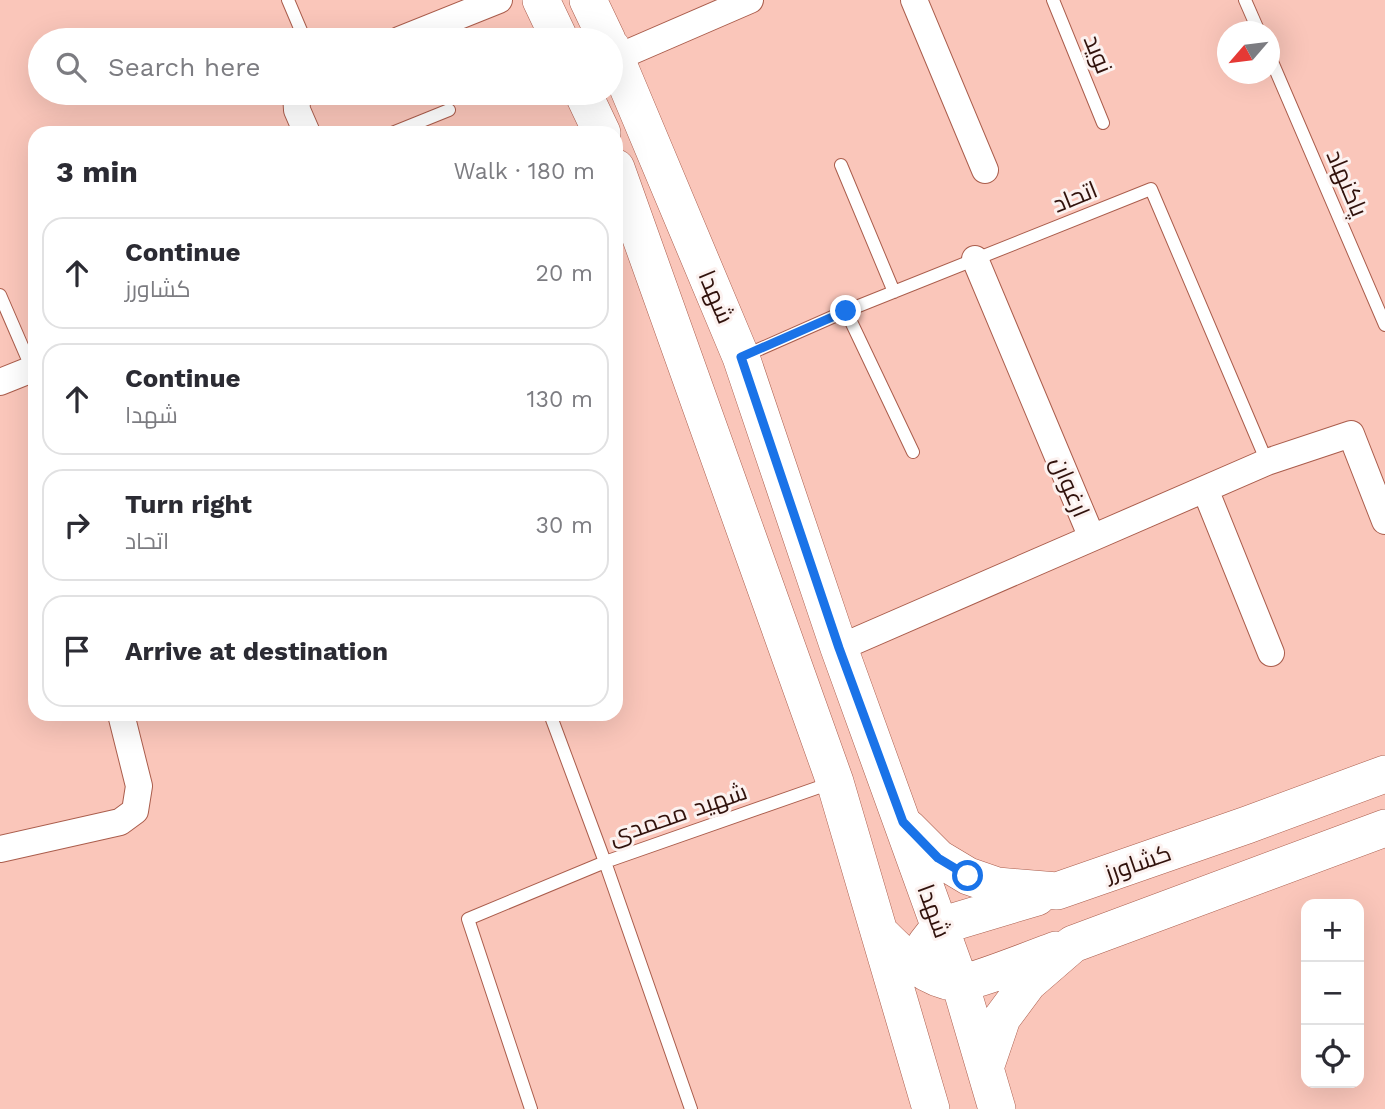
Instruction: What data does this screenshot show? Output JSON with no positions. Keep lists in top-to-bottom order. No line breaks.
{"streets":{"main road":["شهدا","کشاورز"],"street":["ارغوان"],"lane":["نوید","پاکنهاد","اتحاد","شهید محمدی"]},"crossings":[["اتحاد","شهدا"],["اتحاد","ارغوان"],["شهدا","ارغوان"],["شهدا","شهید محمدی"],["شهدا","کشاورز"]],"north":"bottom left","page":{"search":"Search here","heading":["3 min","Walk · 180 m"],"list":[["Continue","کشاورز","20 m"],["Continue","شهدا","130 m"],["Turn right","اتحاد","30 m"],"Arrive at destination"],"map_buttons":["+","−"]}}
